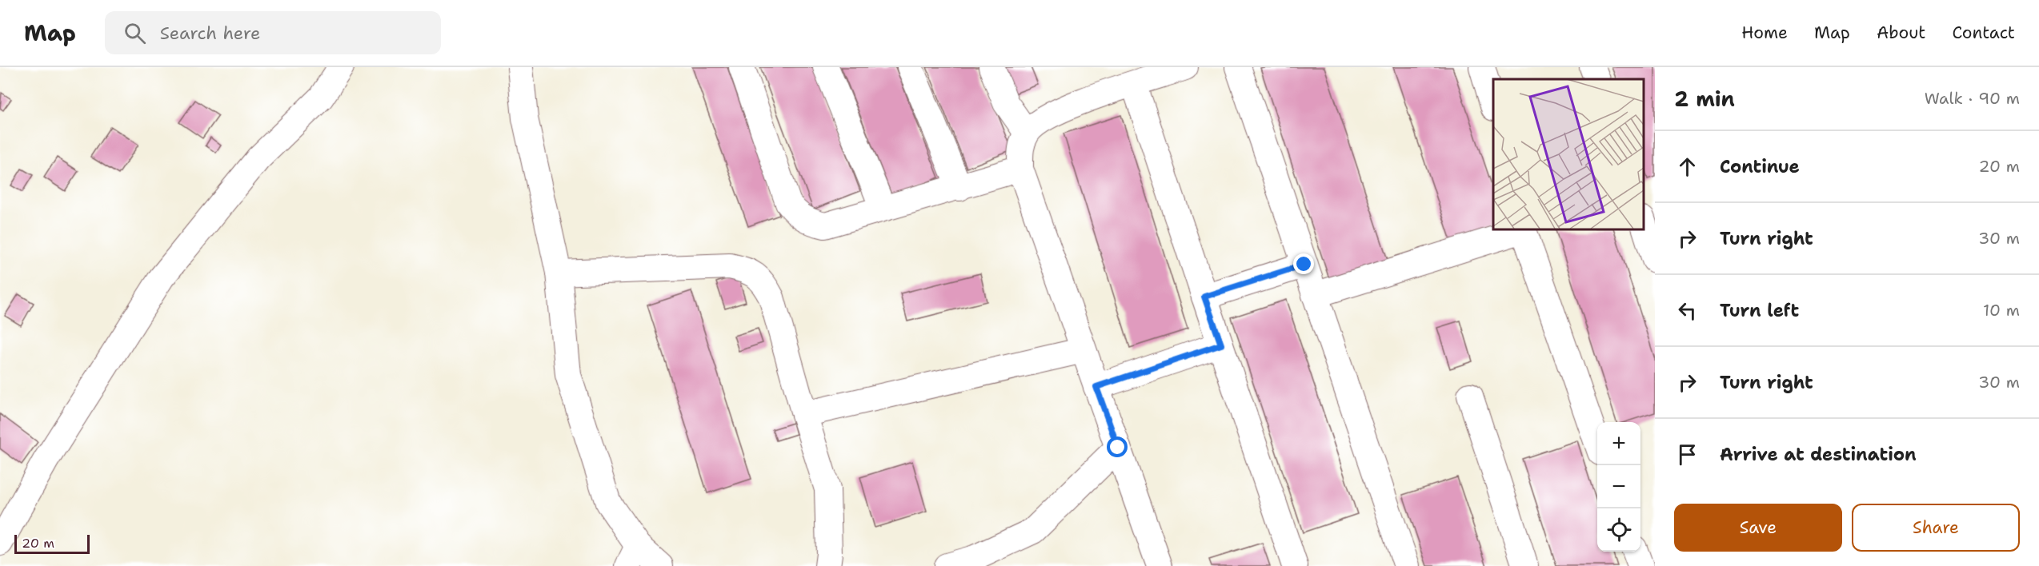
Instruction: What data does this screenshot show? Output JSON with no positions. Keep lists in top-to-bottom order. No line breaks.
{"scale_bar":"20 m","page":{"header":"Map","search":"Search here","nav":["Home","Map","About","Contact"],"heading":["2 min","Walk · 90 m"],"list":[["Continue","20 m"],["Turn right","30 m"],["Turn left","10 m"],["Turn right","30 m"],"Arrive at destination"],"map_buttons":["+","−"],"buttons":["Save","Share"],"scale":"20 m"}}
